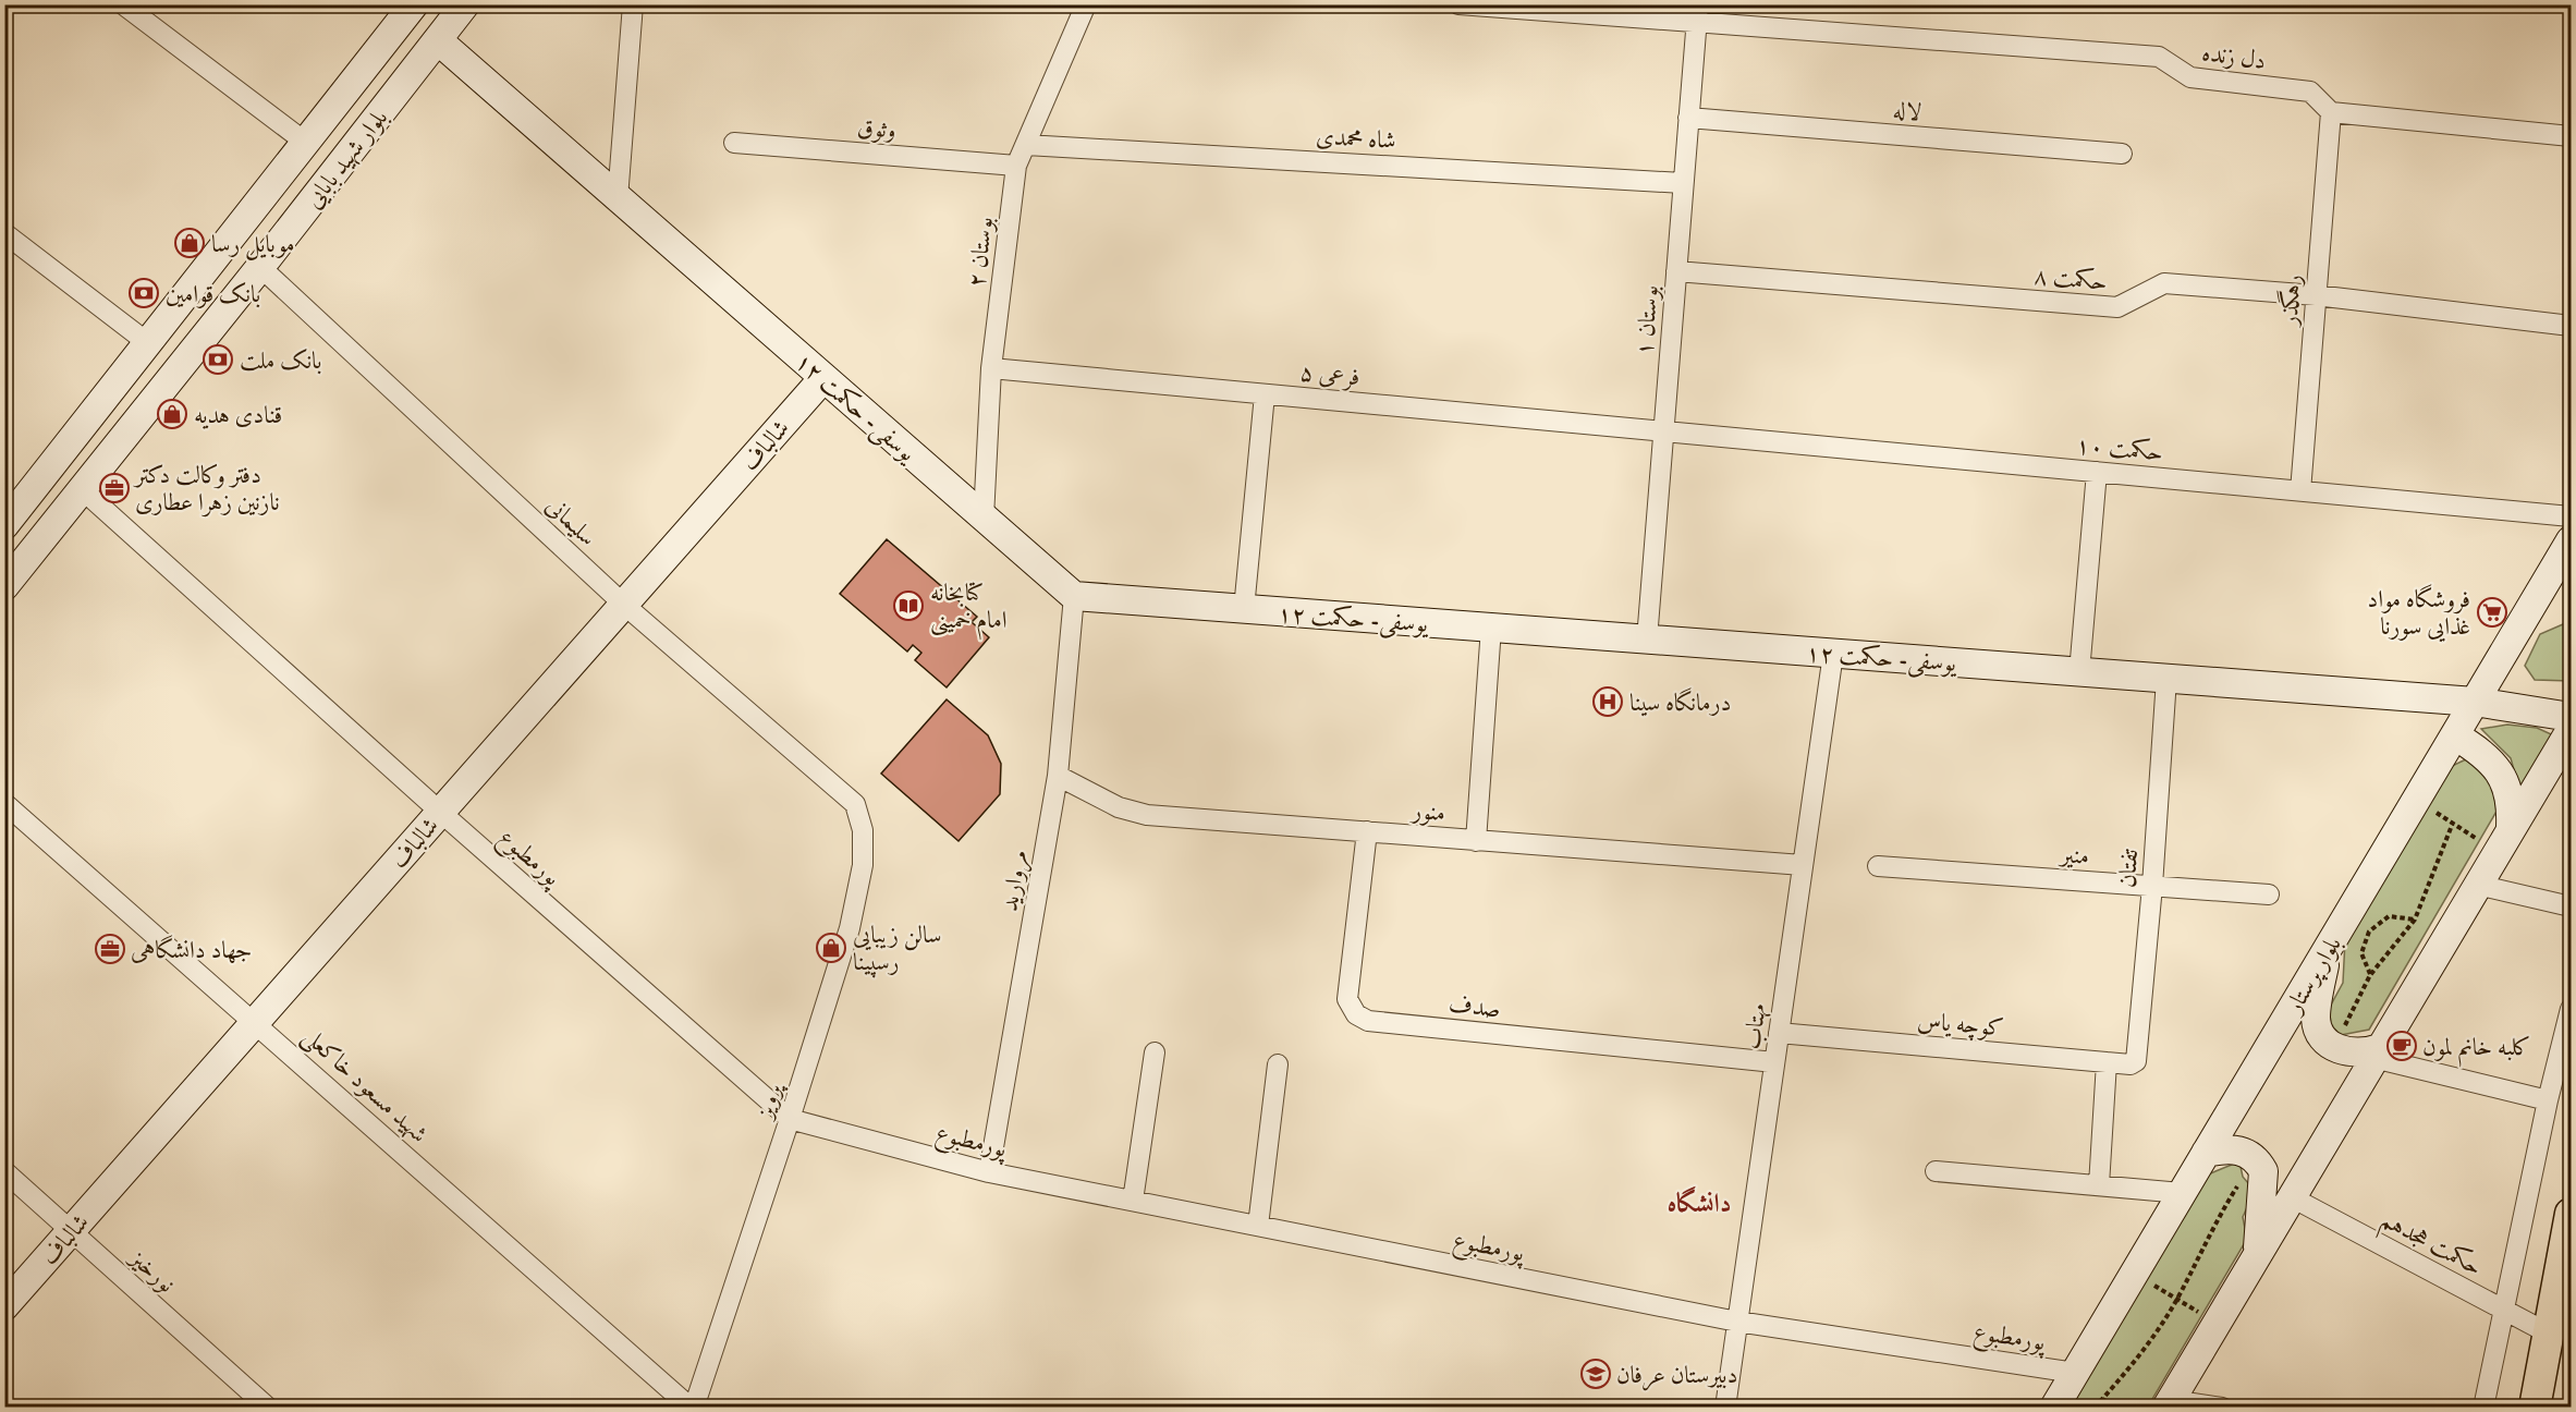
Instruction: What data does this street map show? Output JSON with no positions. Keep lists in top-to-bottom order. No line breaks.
{"streets":{"street":["دل زنده","لاله","وثوق","شاه محمدی","بلوار شهید بابایی","بوستان ۲","حکمت ۸","رهگذر","بوستان ۱","فرعی ۵","یوسفی- حکمت ۱۲","شالباف","حکمت ۱۰","سلیمانی","منور","منیر","پورمطبوع","تفتان","مروارید","بلوار پرستار","صدف","کوچه یاس","مهتاب","شهید مسعود خاکعلی","پرویز","حکمت هجدهم","نورخیز"]},"crossings":[["دل زنده","رهگذر"],["دل زنده","بوستان ۱"],["لاله","بوستان ۱"],["وثوق","بوستان ۲"],["شاه محمدی","بوستان ۲"],["شاه محمدی","بوستان ۱"],["بلوار شهید بابایی","یوسفی- حکمت ۱۲"],["بلوار شهید بابایی","سلیمانی"],["بلوار شهید بابایی","پورمطبوع"],["بوستان ۲","فرعی ۵"],["بوستان ۲","یوسفی- حکمت ۱۲"],["حکمت ۸","رهگذر"],["حکمت ۸","بوستان ۱"],["رهگذر","حکمت ۱۰"],["بوستان ۱","فرعی ۵"],["بوستان ۱","یوسفی- حکمت ۱۲"],["بوستان ۱","حکمت ۱۰"],["فرعی ۵","حکمت ۱۰"],["یوسفی- حکمت ۱۲","شالباف"],["یوسفی- حکمت ۱۲","تفتان"],["یوسفی- حکمت ۱۲","مروارید"],["یوسفی- حکمت ۱۲","بلوار پرستار"],["یوسفی- حکمت ۱۲","مهتاب"],["شالباف","سلیمانی"],["شالباف","پورمطبوع"],["شالباف","شهید مسعود خاکعلی"],["شالباف","نورخیز"],["سلیمانی","پرویز"],["منور","مروارید"],["منور","صدف"],["منور","مهتاب"],["منیر","تفتان"],["پورمطبوع","مروارید"],["پورمطبوع","بلوار پرستار"],["پورمطبوع","مهتاب"],["پورمطبوع","پرویز"],["تفتان","کوچه یاس"],["صدف","مهتاب"],["کوچه یاس","مهتاب"],["شهید مسعود خاکعلی","پرویز"]],"districts":["دانشگاه"],"places":{"shop":["موبایل رسا","قنادی هدیه","سالن زیبایی رسپینا"],"bank":["بانک قوامین","بانک ملت"],"office":["دفتر وکالت دکتر نازنین زهرا عطاری","جهاد دانشگاهی"],"library":["کتابخانه امام خمینی"],"supermarket":["فروشگاه مواد غذایی سورنا"],"hospital":["درمانگاه سینا"],"cafe":["کلبه خانم لمون"],"school or university":["دبیرستان عرفان"]}}
